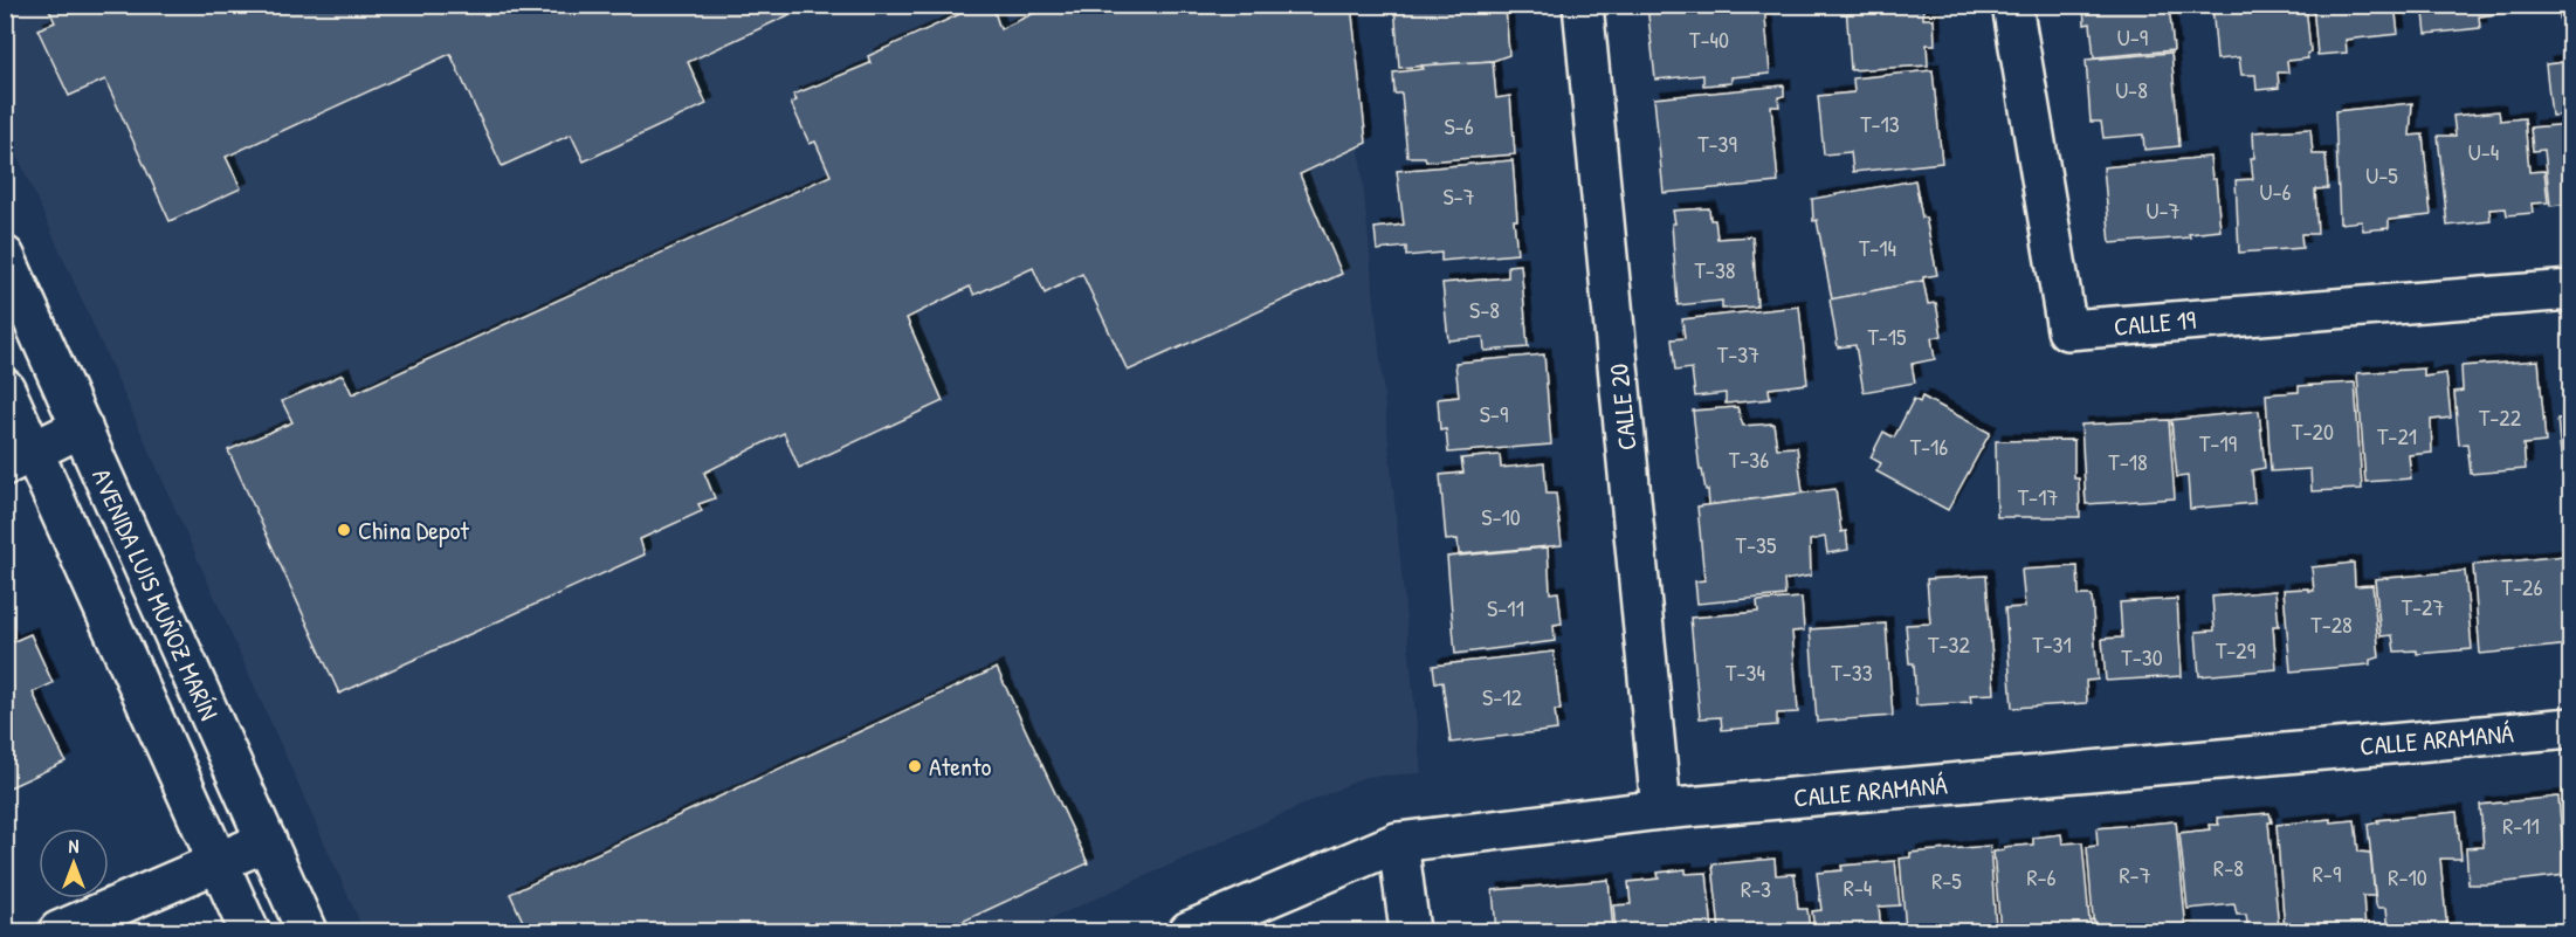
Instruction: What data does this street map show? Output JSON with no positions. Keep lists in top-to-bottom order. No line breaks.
{"streets":{"street":["CALLE 19","CALLE 20","AVENIDA LUIS MUÑOZ MARÍN","CALLE ARAMANÁ"]},"crossings":[["CALLE 20","CALLE ARAMANÁ"]],"places":["China Depot","Atento"],"house_numbers":["U-9","T-40","U-8","T-13","S-6","T-39","U-4","U-5","U-6","S-7","U-7","T-14","T-38","S-8","T-15","T-37","S-9","T-22","T-20","T-21","T-19","T-16","T-36","T-18","T-17","S-10","T-35","T-26","T-27","S-11","T-28","T-32","T-31","T-29","T-30","T-34","T-33","S-12","R-11","R-8","R-9","R-7","R-6","R-10","R-5","R-4","R-3"],"north":"top"}
